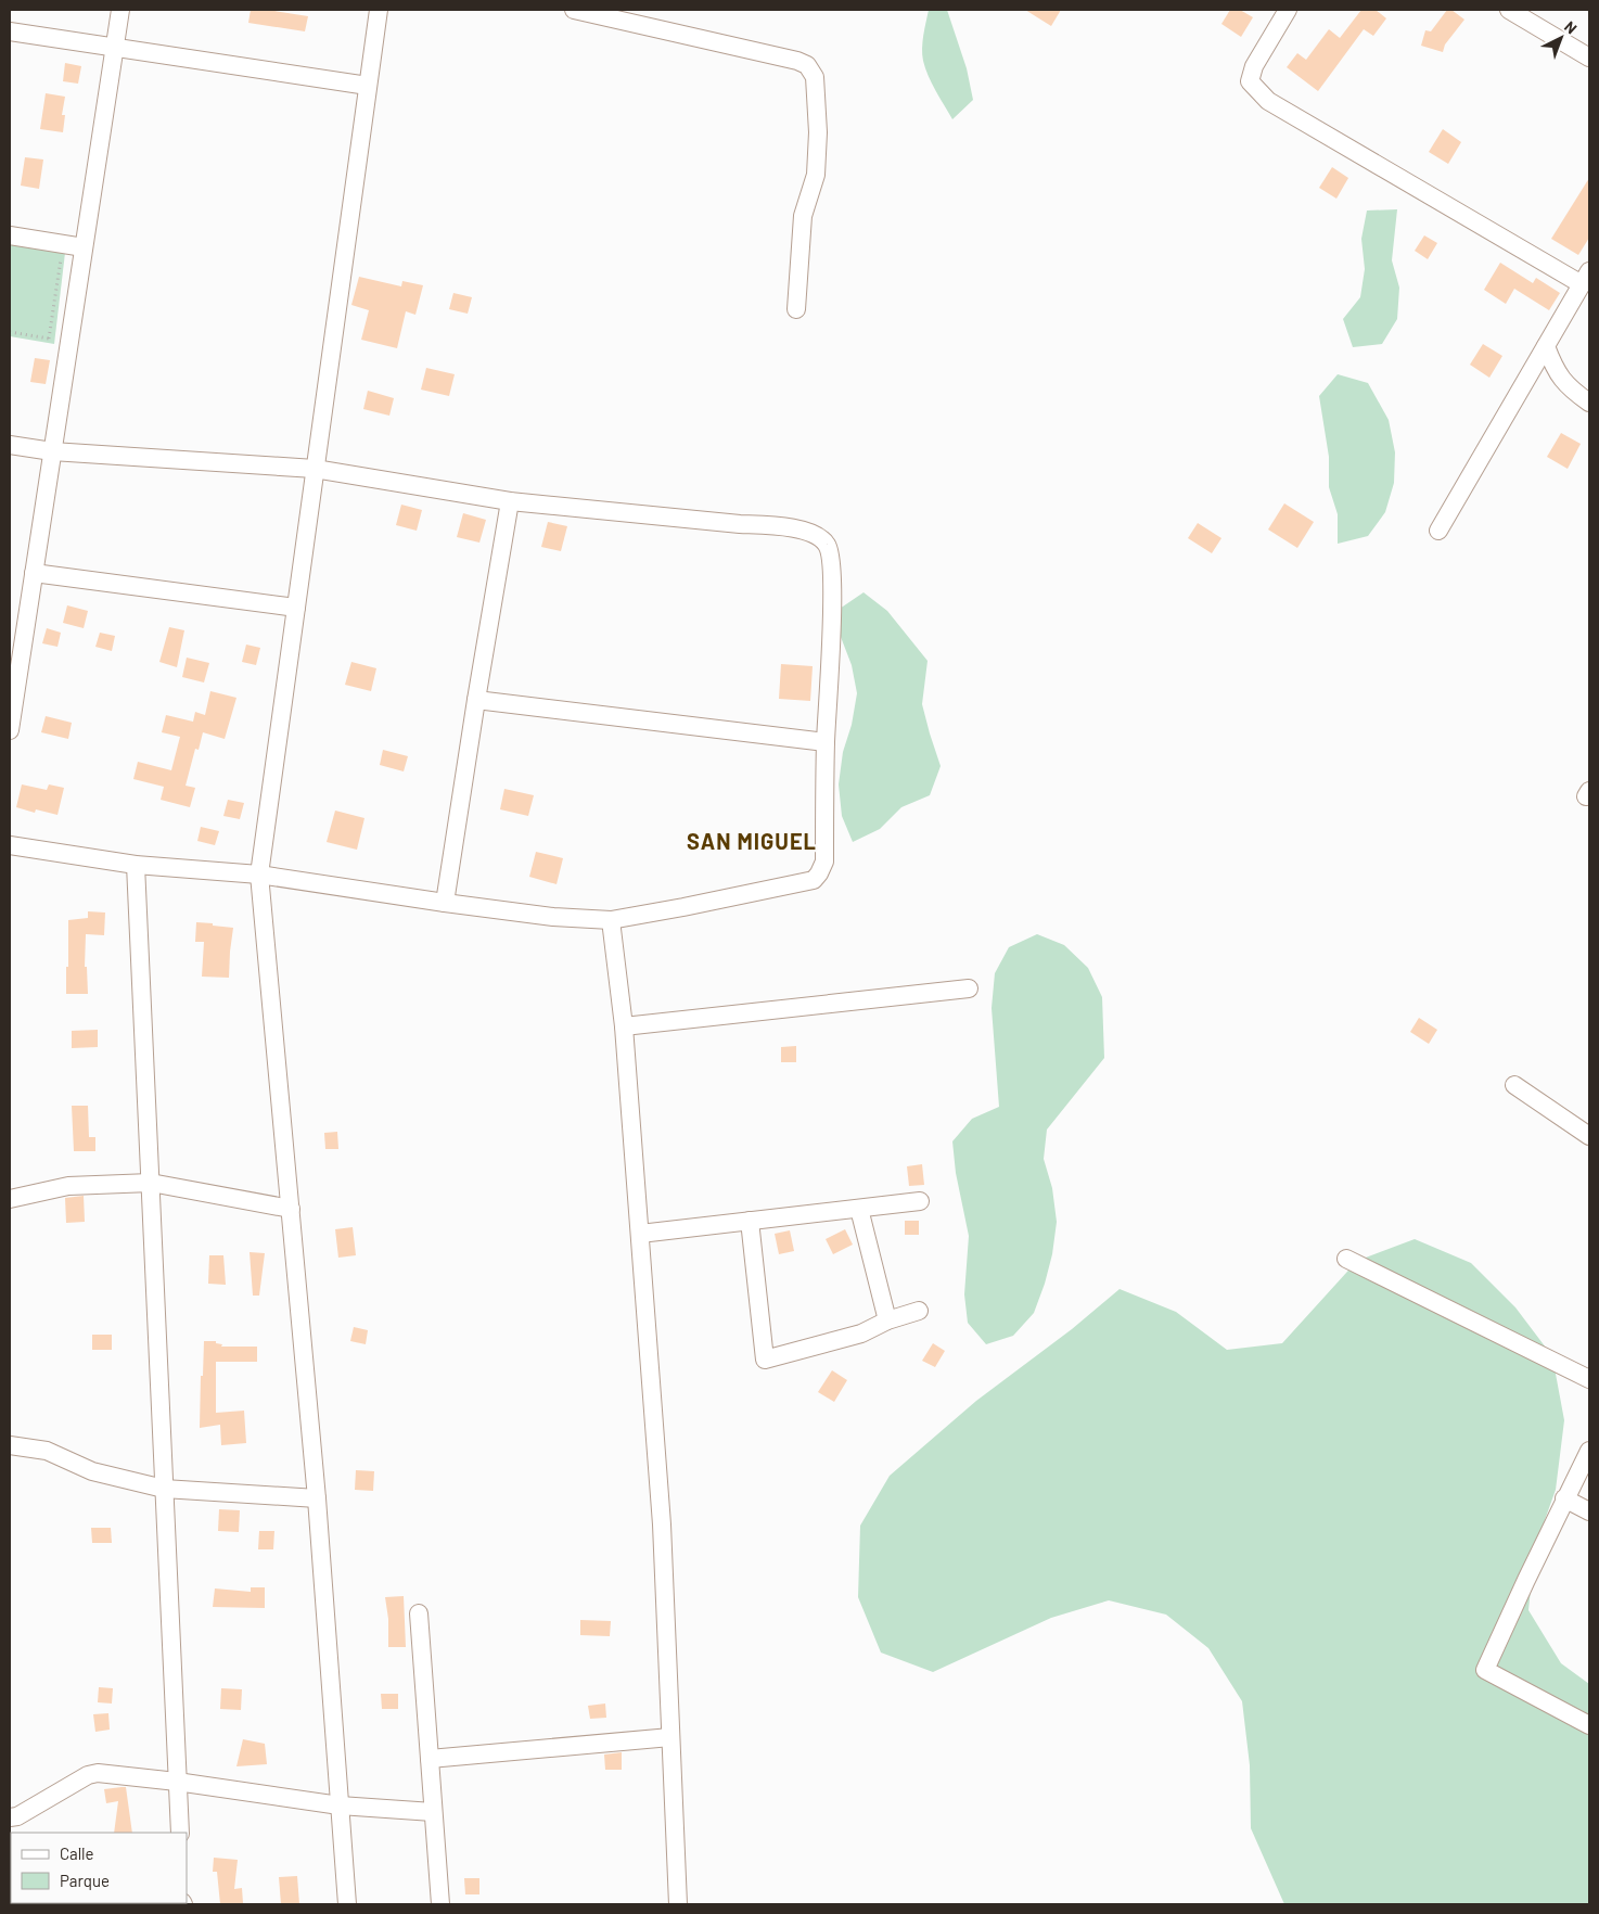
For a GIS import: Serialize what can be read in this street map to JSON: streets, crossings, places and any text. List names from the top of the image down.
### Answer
{
  "districts": ["SAN MIGUEL"],
  "legend": ["Calle", "Parque"],
  "north": "top right"
}
